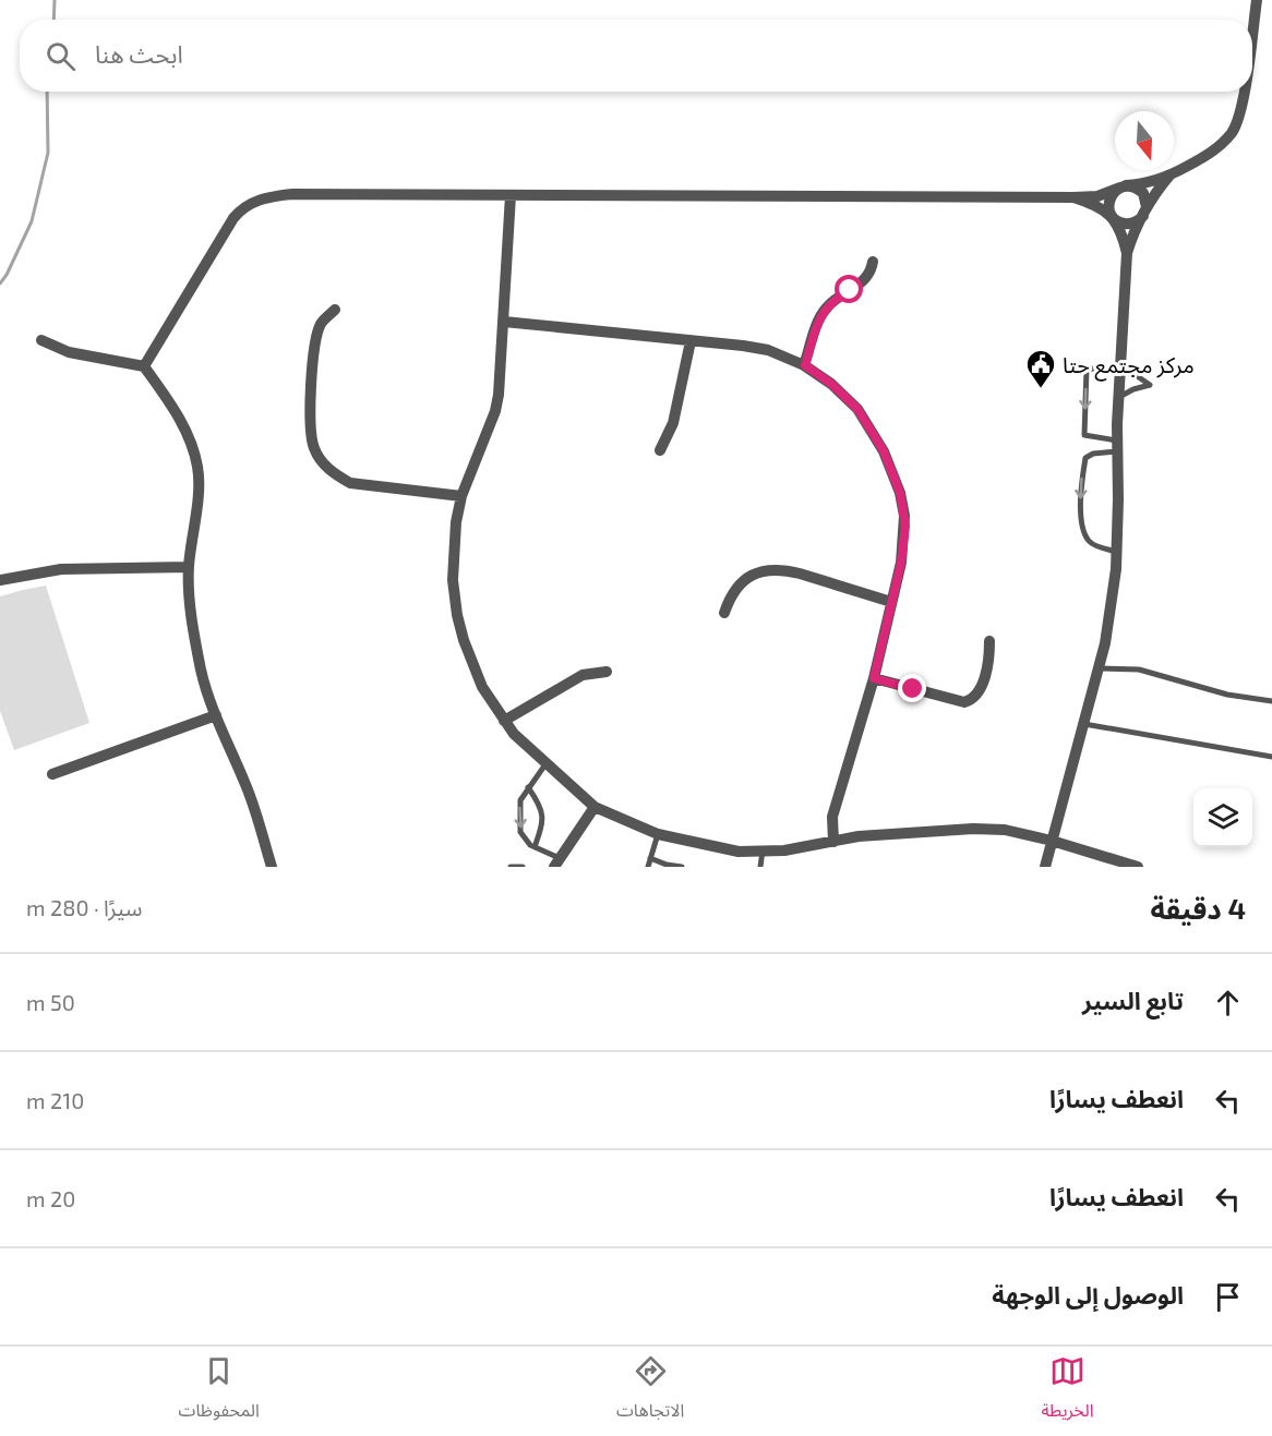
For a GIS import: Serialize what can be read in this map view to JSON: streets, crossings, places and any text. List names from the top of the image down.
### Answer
{
  "places": {
    "public building": ["مركز مجتمع حتا"]
  },
  "north": "bottom",
  "page": {
    "search": "ابحث هنا",
    "heading": ["4 دقيقة", "سيرًا · 280 m"],
    "list": [
      ["تابع السير", "50 m"],
      ["انعطف يسارًا", "210 m"],
      ["انعطف يسارًا", "20 m"],
      "الوصول إلى الوجهة"
    ],
    "nav": ["الخريطة", "الاتجاهات", "المحفوظات"]
  }
}
